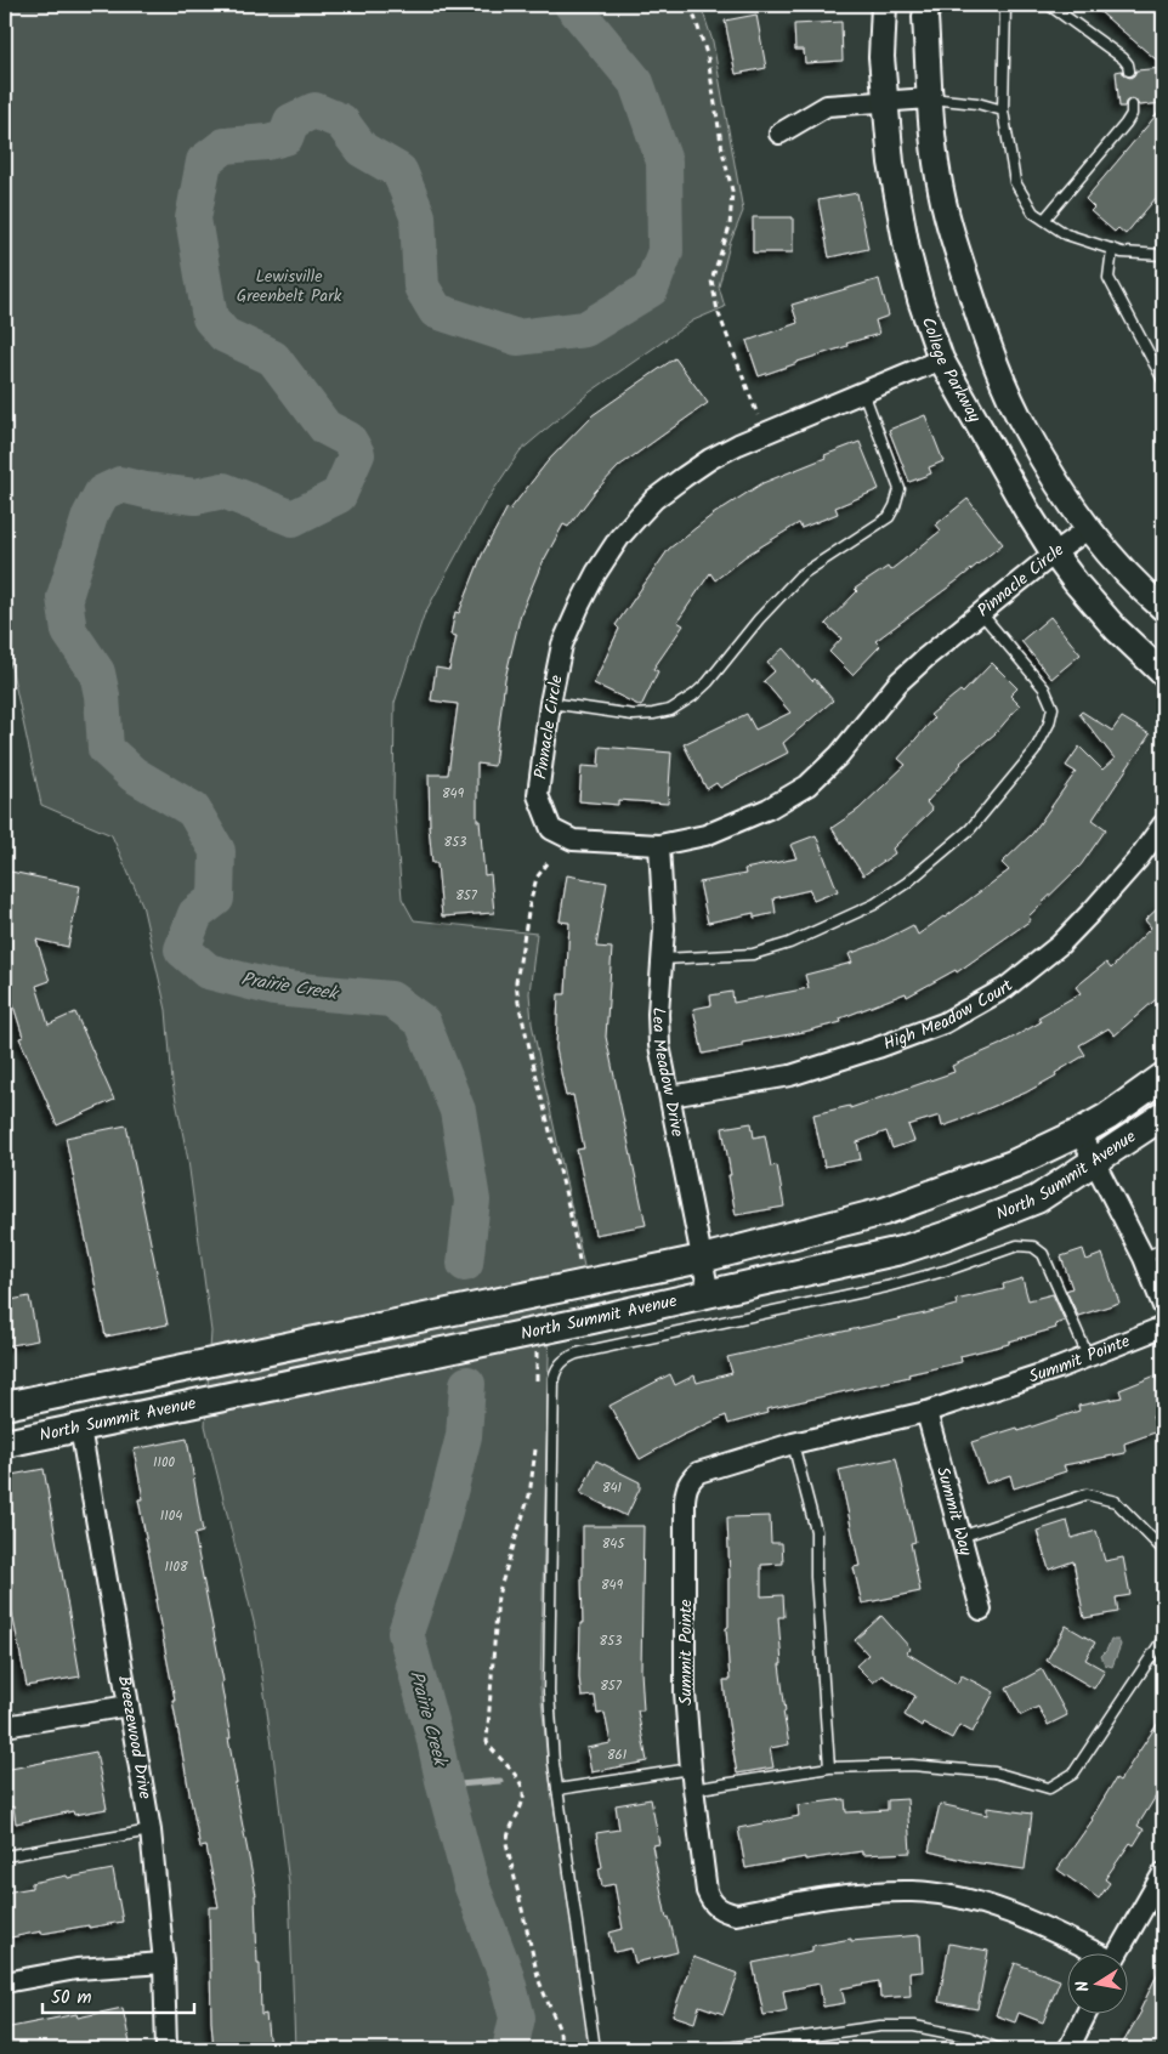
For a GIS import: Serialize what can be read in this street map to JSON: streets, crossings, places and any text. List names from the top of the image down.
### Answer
{
  "streets": {
    "main road": ["North Summit Avenue"],
    "street": [
      "College Parkway",
      "Pinnacle Circle",
      "High Meadow Court",
      "Lea Meadow Drive",
      "Summit Pointe",
      "Summit Way",
      "Breezewood Drive"
    ]
  },
  "crossings": [
    ["College Parkway", "Pinnacle Circle"],
    ["Pinnacle Circle", "Lea Meadow Drive"],
    ["High Meadow Court", "Lea Meadow Drive"],
    ["Lea Meadow Drive", "North Summit Avenue"],
    ["North Summit Avenue", "Breezewood Drive"],
    ["Summit Pointe", "Summit Way"]
  ],
  "water": ["Prairie Creek"],
  "parks": ["Lewisville Greenbelt Park"],
  "house_numbers": [
    "849",
    "853",
    "857",
    "1100",
    "841",
    "1104",
    "845",
    "1108",
    "849",
    "853",
    "857",
    "861"
  ],
  "scale_bar": "50 m",
  "north": "left"
}
